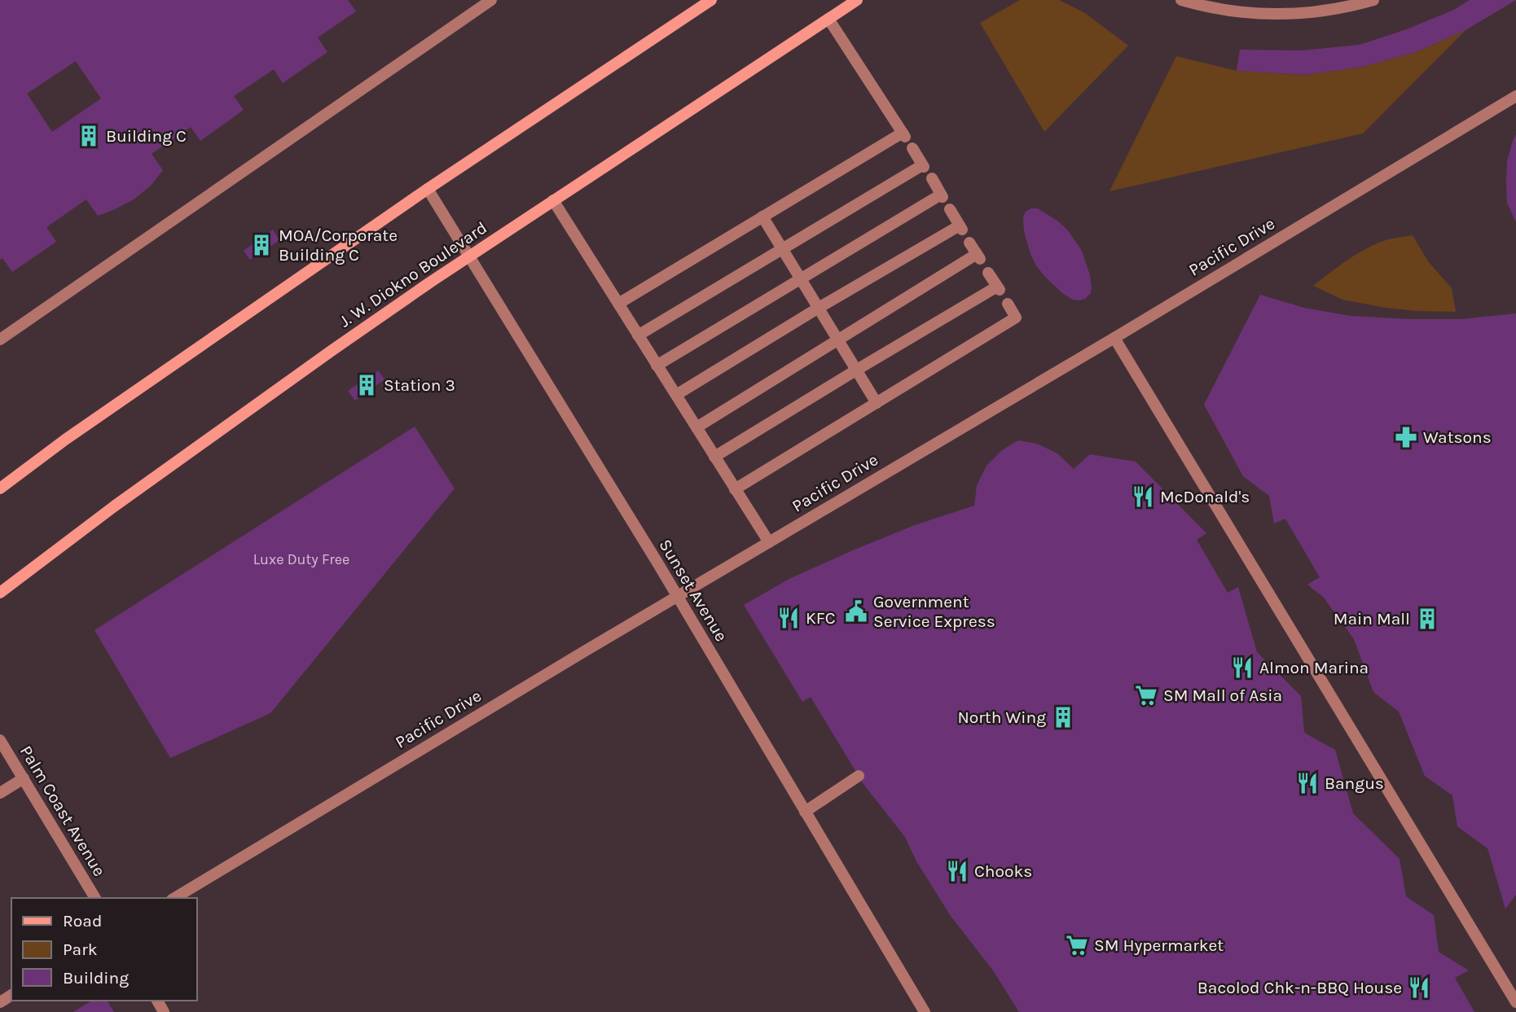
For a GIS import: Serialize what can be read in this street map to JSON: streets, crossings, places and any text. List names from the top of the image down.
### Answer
{
  "streets": {
    "street": [
      "Pacific Drive",
      "J. W. Diokno Boulevard",
      "Sunset Avenue",
      "Palm Coast Avenue"
    ]
  },
  "crossings": [
    ["Pacific Drive", "Sunset Avenue"],
    ["J. W. Diokno Boulevard", "Sunset Avenue"]
  ],
  "places": {
    "building": [
      "Building C",
      "MOA/Corporate Building C",
      "Station 3",
      "Main Mall",
      "North Wing"
    ],
    "pharmacy": ["Watsons"],
    "restaurant": [
      "McDonald's",
      "KFC",
      "Almon Marina",
      "Bangus",
      "Chooks",
      "Bacolod Chk-n-BBQ House"
    ],
    "public building": ["Government Service Express"],
    "supermarket": ["SM Mall of Asia", "SM Hypermarket"]
  },
  "house_numbers": ["Luxe Duty Free"],
  "legend": ["Road", "Park", "Building"]
}
